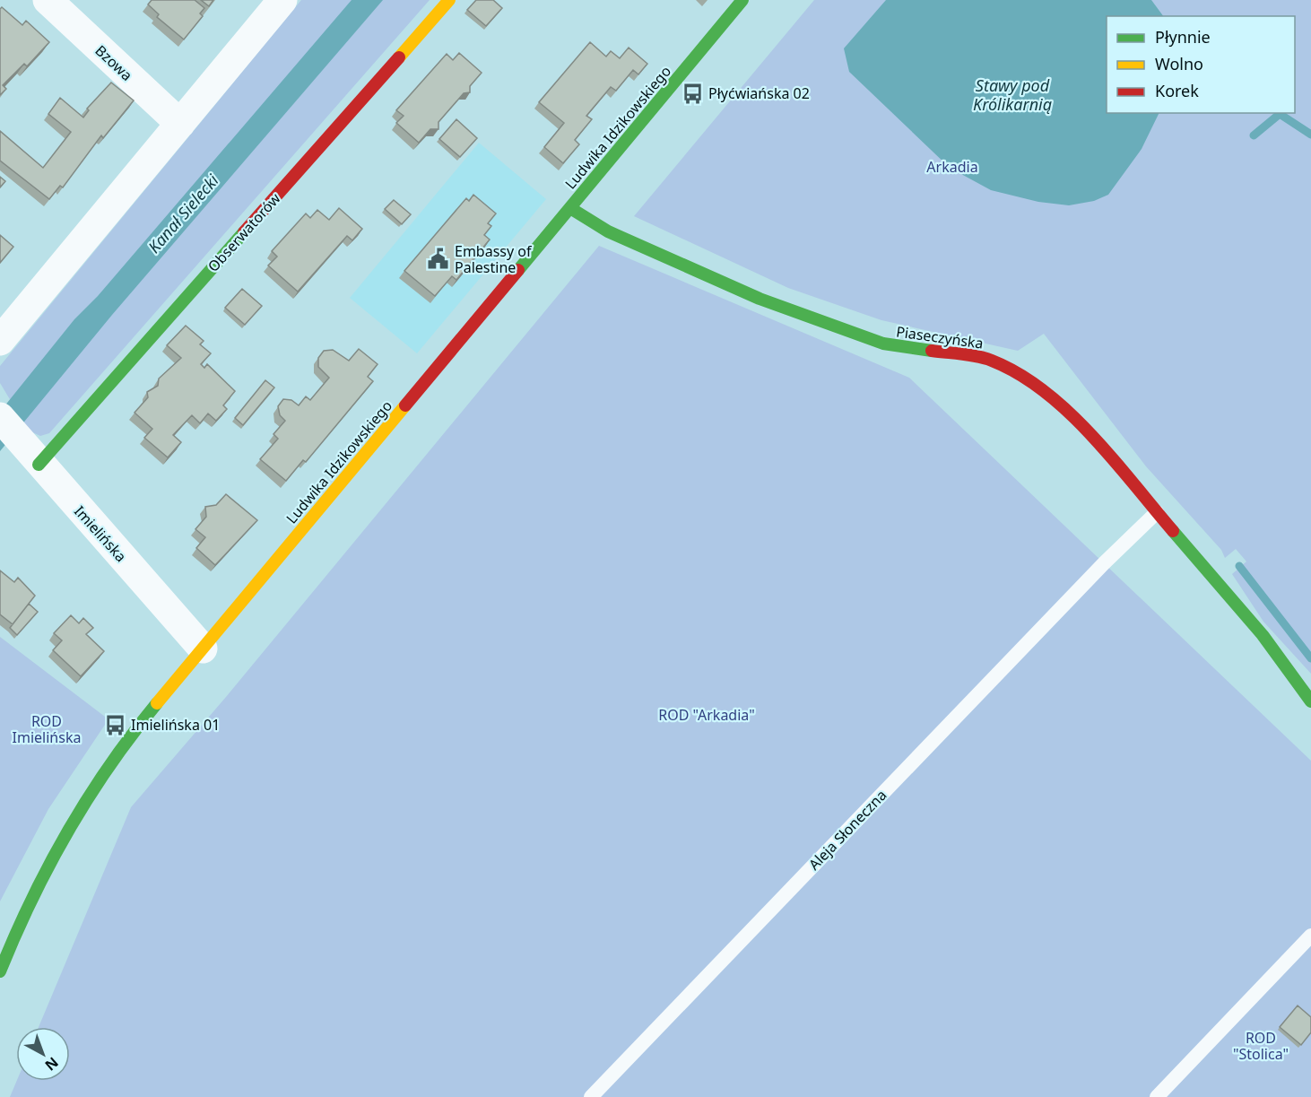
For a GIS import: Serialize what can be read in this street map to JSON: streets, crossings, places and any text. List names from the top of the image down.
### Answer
{
  "streets": {
    "street": [
      "Bzowa",
      "Ludwika Idzikowskiego",
      "Obserwatorów",
      "Piaseczyńska",
      "Imielińska"
    ],
    "lane": ["Aleja Słoneczna"]
  },
  "crossings": [
    ["Ludwika Idzikowskiego", "Piaseczyńska"],
    ["Ludwika Idzikowskiego", "Imielińska"],
    ["Obserwatorów", "Imielińska"],
    ["Piaseczyńska", "Aleja Słoneczna"]
  ],
  "water": ["Stawy pod Królikarnią", "Kanał Sielecki"],
  "parks": [
    "Arkadia",
    "ROD \"Arkadia\"",
    "ROD Imielińska",
    "ROD \"Stolica\""
  ],
  "places": {
    "bus stop": ["Płyćwiańska 02", "Imielińska 01"],
    "public building": ["Embassy of Palestine"]
  },
  "legend": ["Płynnie", "Wolno", "Korek"],
  "north": "bottom right"
}
